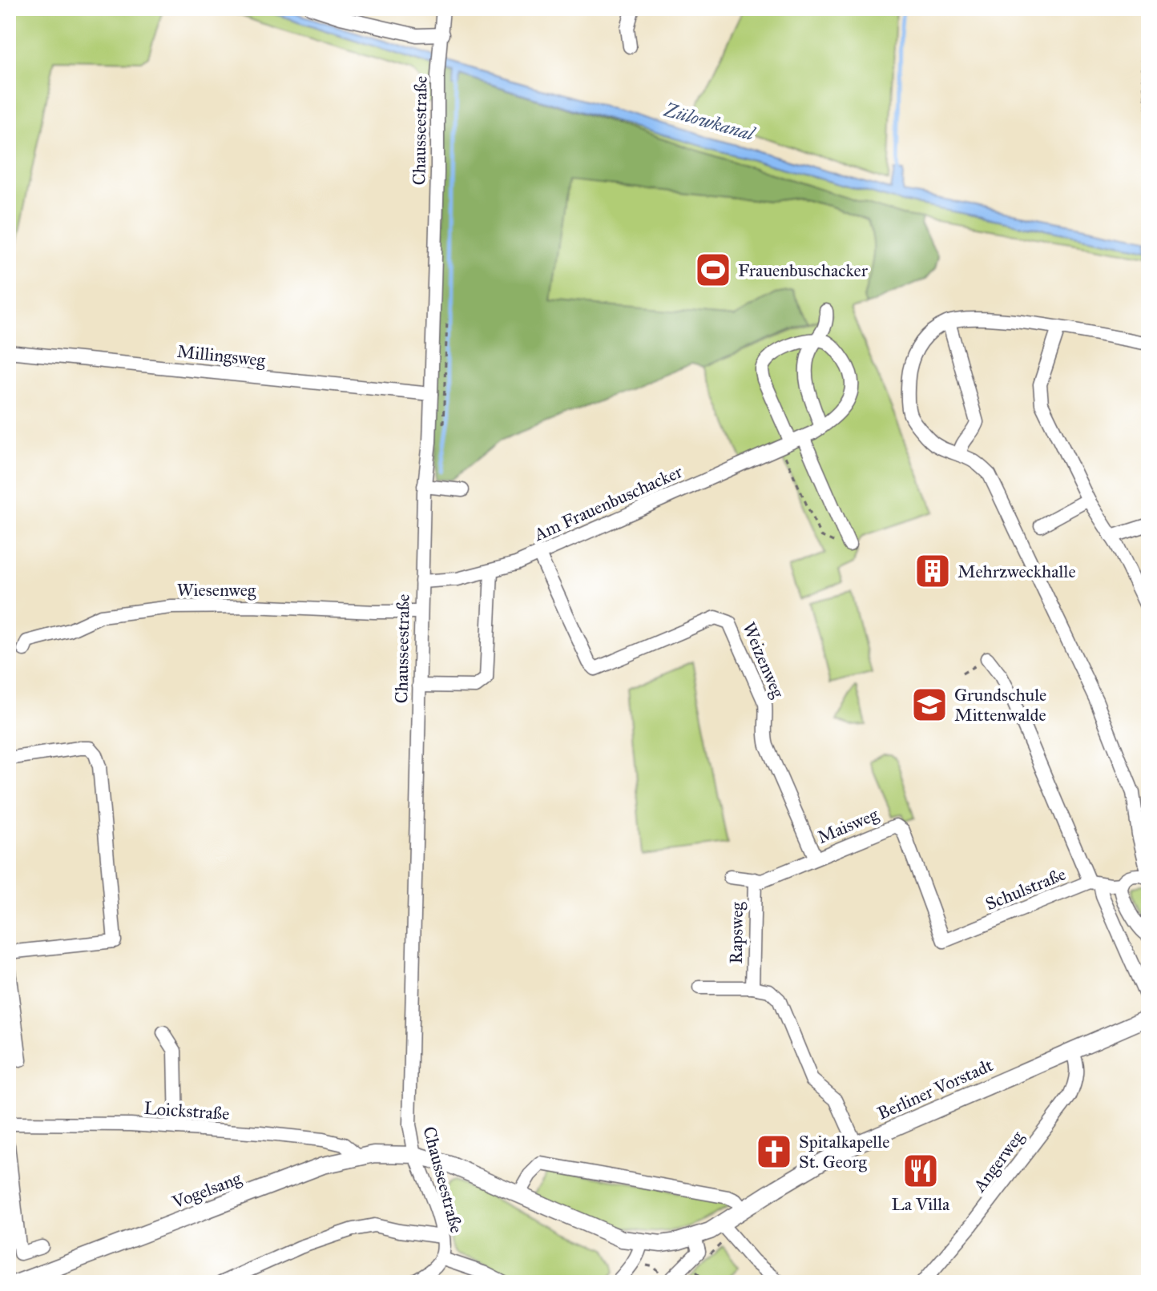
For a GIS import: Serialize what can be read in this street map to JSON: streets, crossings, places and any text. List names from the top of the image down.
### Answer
{
  "streets": {
    "main road": ["Berliner Vorstadt", "Vogelsang"],
    "street": [
      "Chausseestraße",
      "Millingsweg",
      "Am Frauenbuschacker",
      "Wiesenweg",
      "Weizenweg",
      "Maisweg",
      "Schulstraße",
      "Rapsweg",
      "Loickstraße",
      "Angerweg"
    ]
  },
  "crossings": [
    ["Chausseestraße", "Millingsweg"],
    ["Chausseestraße", "Am Frauenbuschacker"],
    ["Chausseestraße", "Wiesenweg"],
    ["Chausseestraße", "Berliner Vorstadt"],
    ["Chausseestraße", "Vogelsang"],
    ["Am Frauenbuschacker", "Weizenweg"],
    ["Weizenweg", "Maisweg"],
    ["Maisweg", "Schulstraße"],
    ["Maisweg", "Rapsweg"],
    ["Rapsweg", "Berliner Vorstadt"],
    ["Berliner Vorstadt", "Angerweg"],
    ["Berliner Vorstadt", "Vogelsang"],
    ["Loickstraße", "Vogelsang"]
  ],
  "water": ["Zülowkanal"],
  "places": {
    "sports": ["Frauenbuschacker"],
    "building": ["Mehrzweckhalle"],
    "school or university": ["Grundschule Mittenwalde"],
    "church": ["Spitalkapelle St. Georg"],
    "restaurant": ["La Villa"]
  }
}
